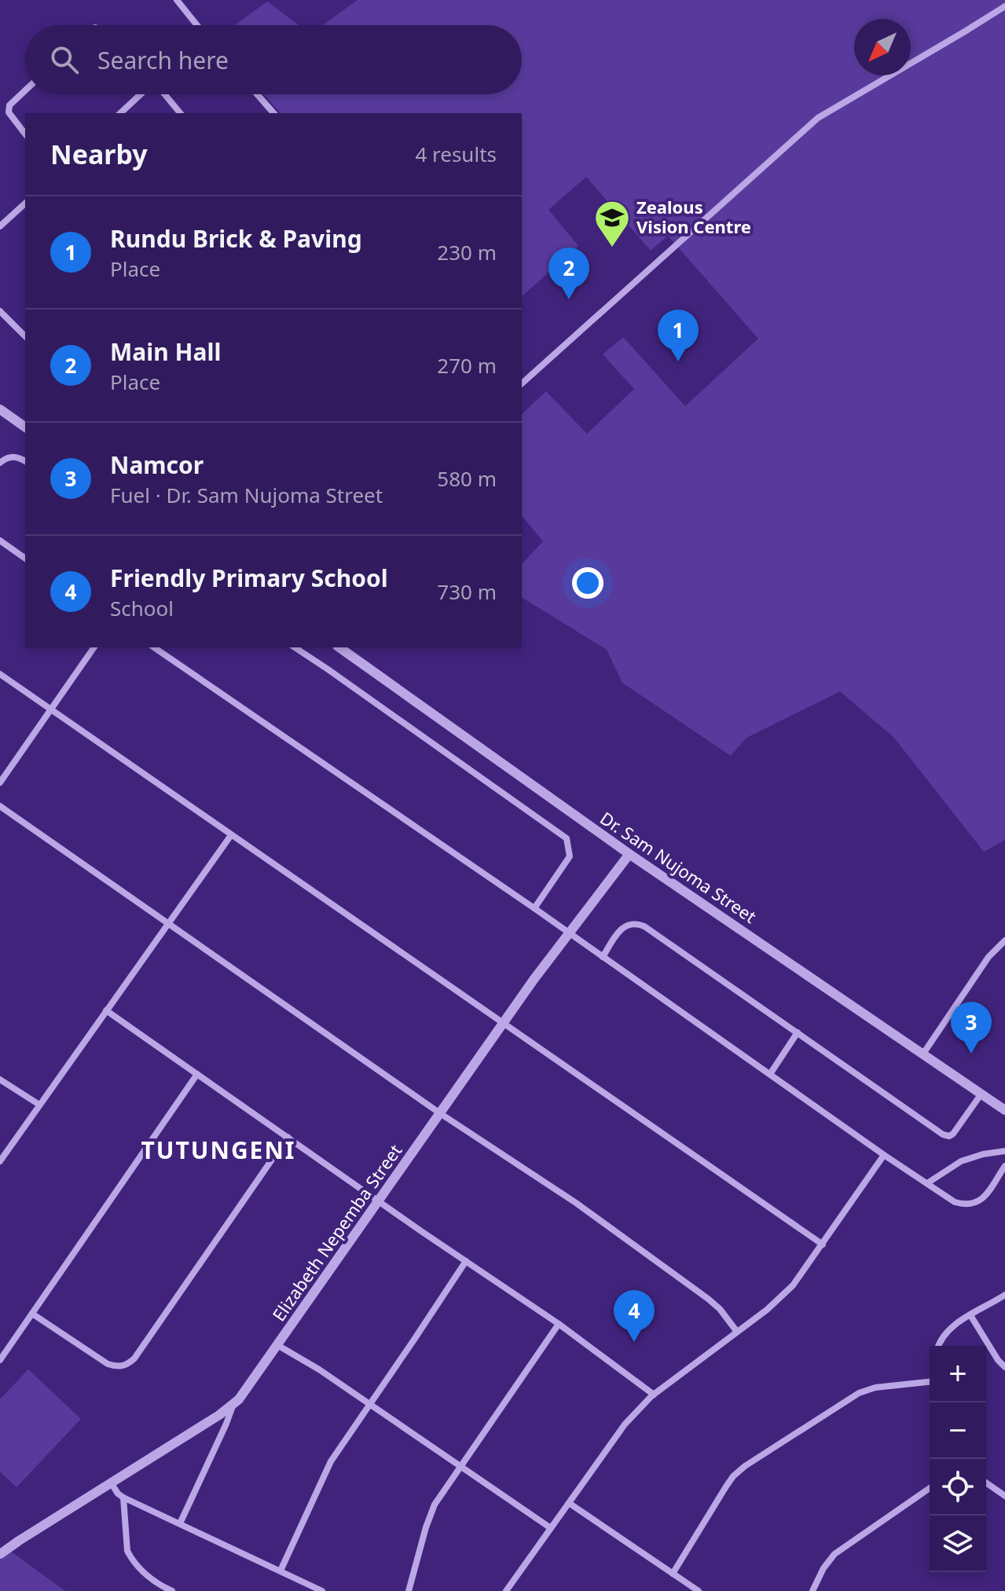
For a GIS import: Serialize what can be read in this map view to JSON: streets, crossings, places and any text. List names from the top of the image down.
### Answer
{
  "streets": {
    "street": ["Dr. Sam Nujoma Street", "Elizabeth Nepemba Street"]
  },
  "crossings": [
    ["Dr. Sam Nujoma Street", "Elizabeth Nepemba Street"]
  ],
  "districts": ["TUTUNGENI"],
  "places": {
    "school or university": ["Zealous Vision Centre"]
  },
  "north": "bottom left",
  "page": {
    "search": "Search here",
    "heading": ["Nearby", "4 results"],
    "list": [
      {
        "mark": "1",
        "name": "Rundu Brick & Paving",
        "note": "Place",
        "value": "230 m"
      },
      {
        "mark": "2",
        "name": "Main Hall",
        "note": "Place",
        "value": "270 m"
      },
      {
        "mark": "3",
        "name": "Namcor",
        "note": "Fuel · Dr. Sam Nujoma Street",
        "value": "580 m"
      },
      {
        "mark": "4",
        "name": "Friendly Primary School",
        "note": "School",
        "value": "730 m"
      }
    ],
    "pins": [
      "2",
      "1",
      "3",
      "4"
    ],
    "map_buttons": ["+", "−"]
  }
}
